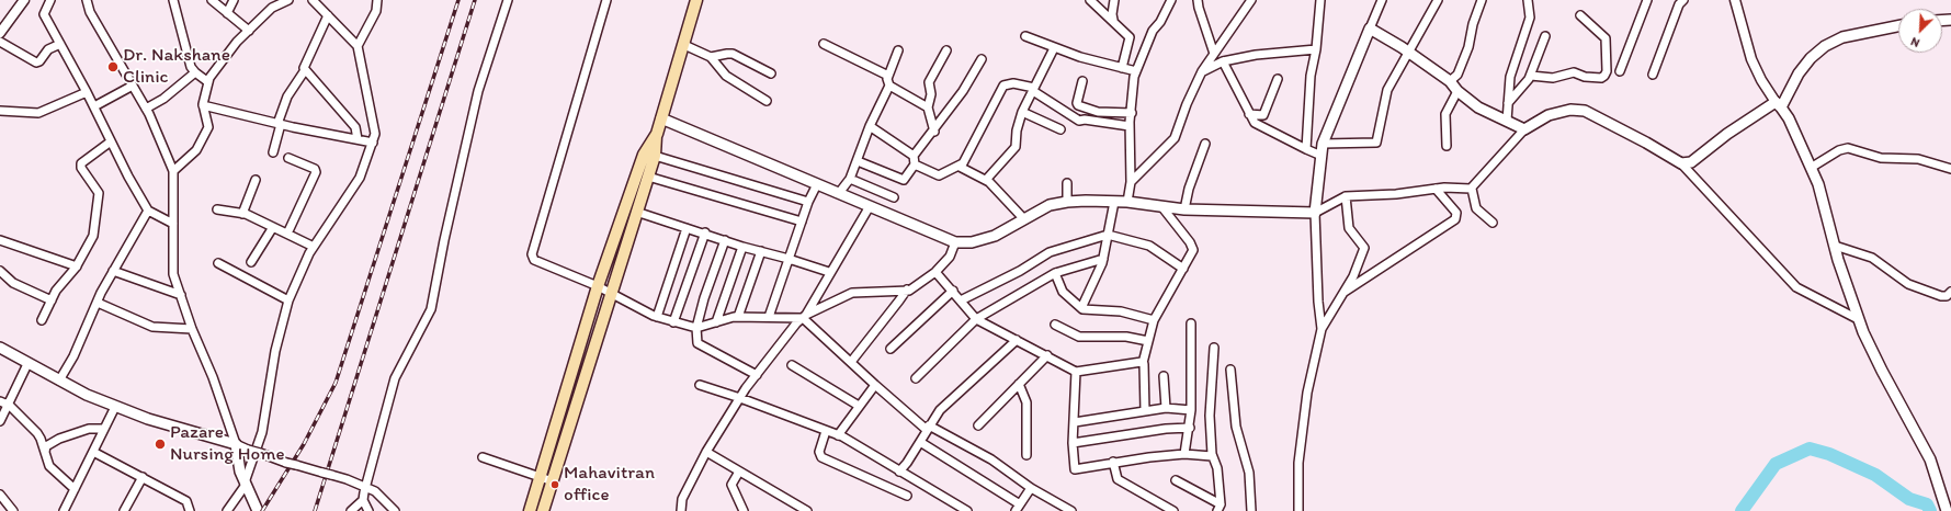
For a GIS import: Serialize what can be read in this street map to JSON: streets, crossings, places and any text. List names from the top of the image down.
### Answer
{
  "places": ["Dr. Nakshane Clinic", "Pazare Nursing Home", "Mahavitran office"],
  "north": "bottom left"
}
